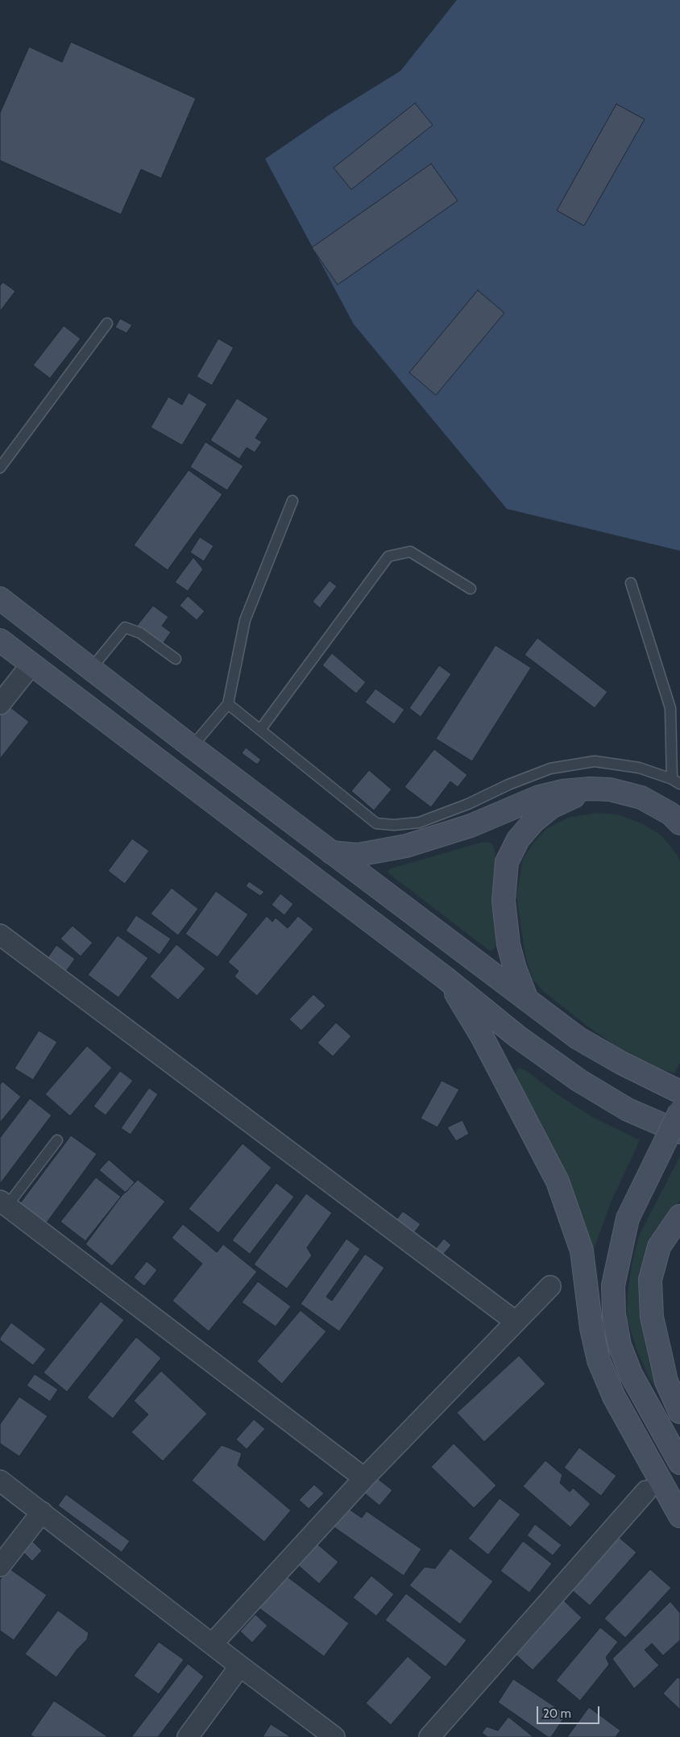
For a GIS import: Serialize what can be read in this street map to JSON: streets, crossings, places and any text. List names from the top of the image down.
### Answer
{
  "scale_bar": "20 m"
}
